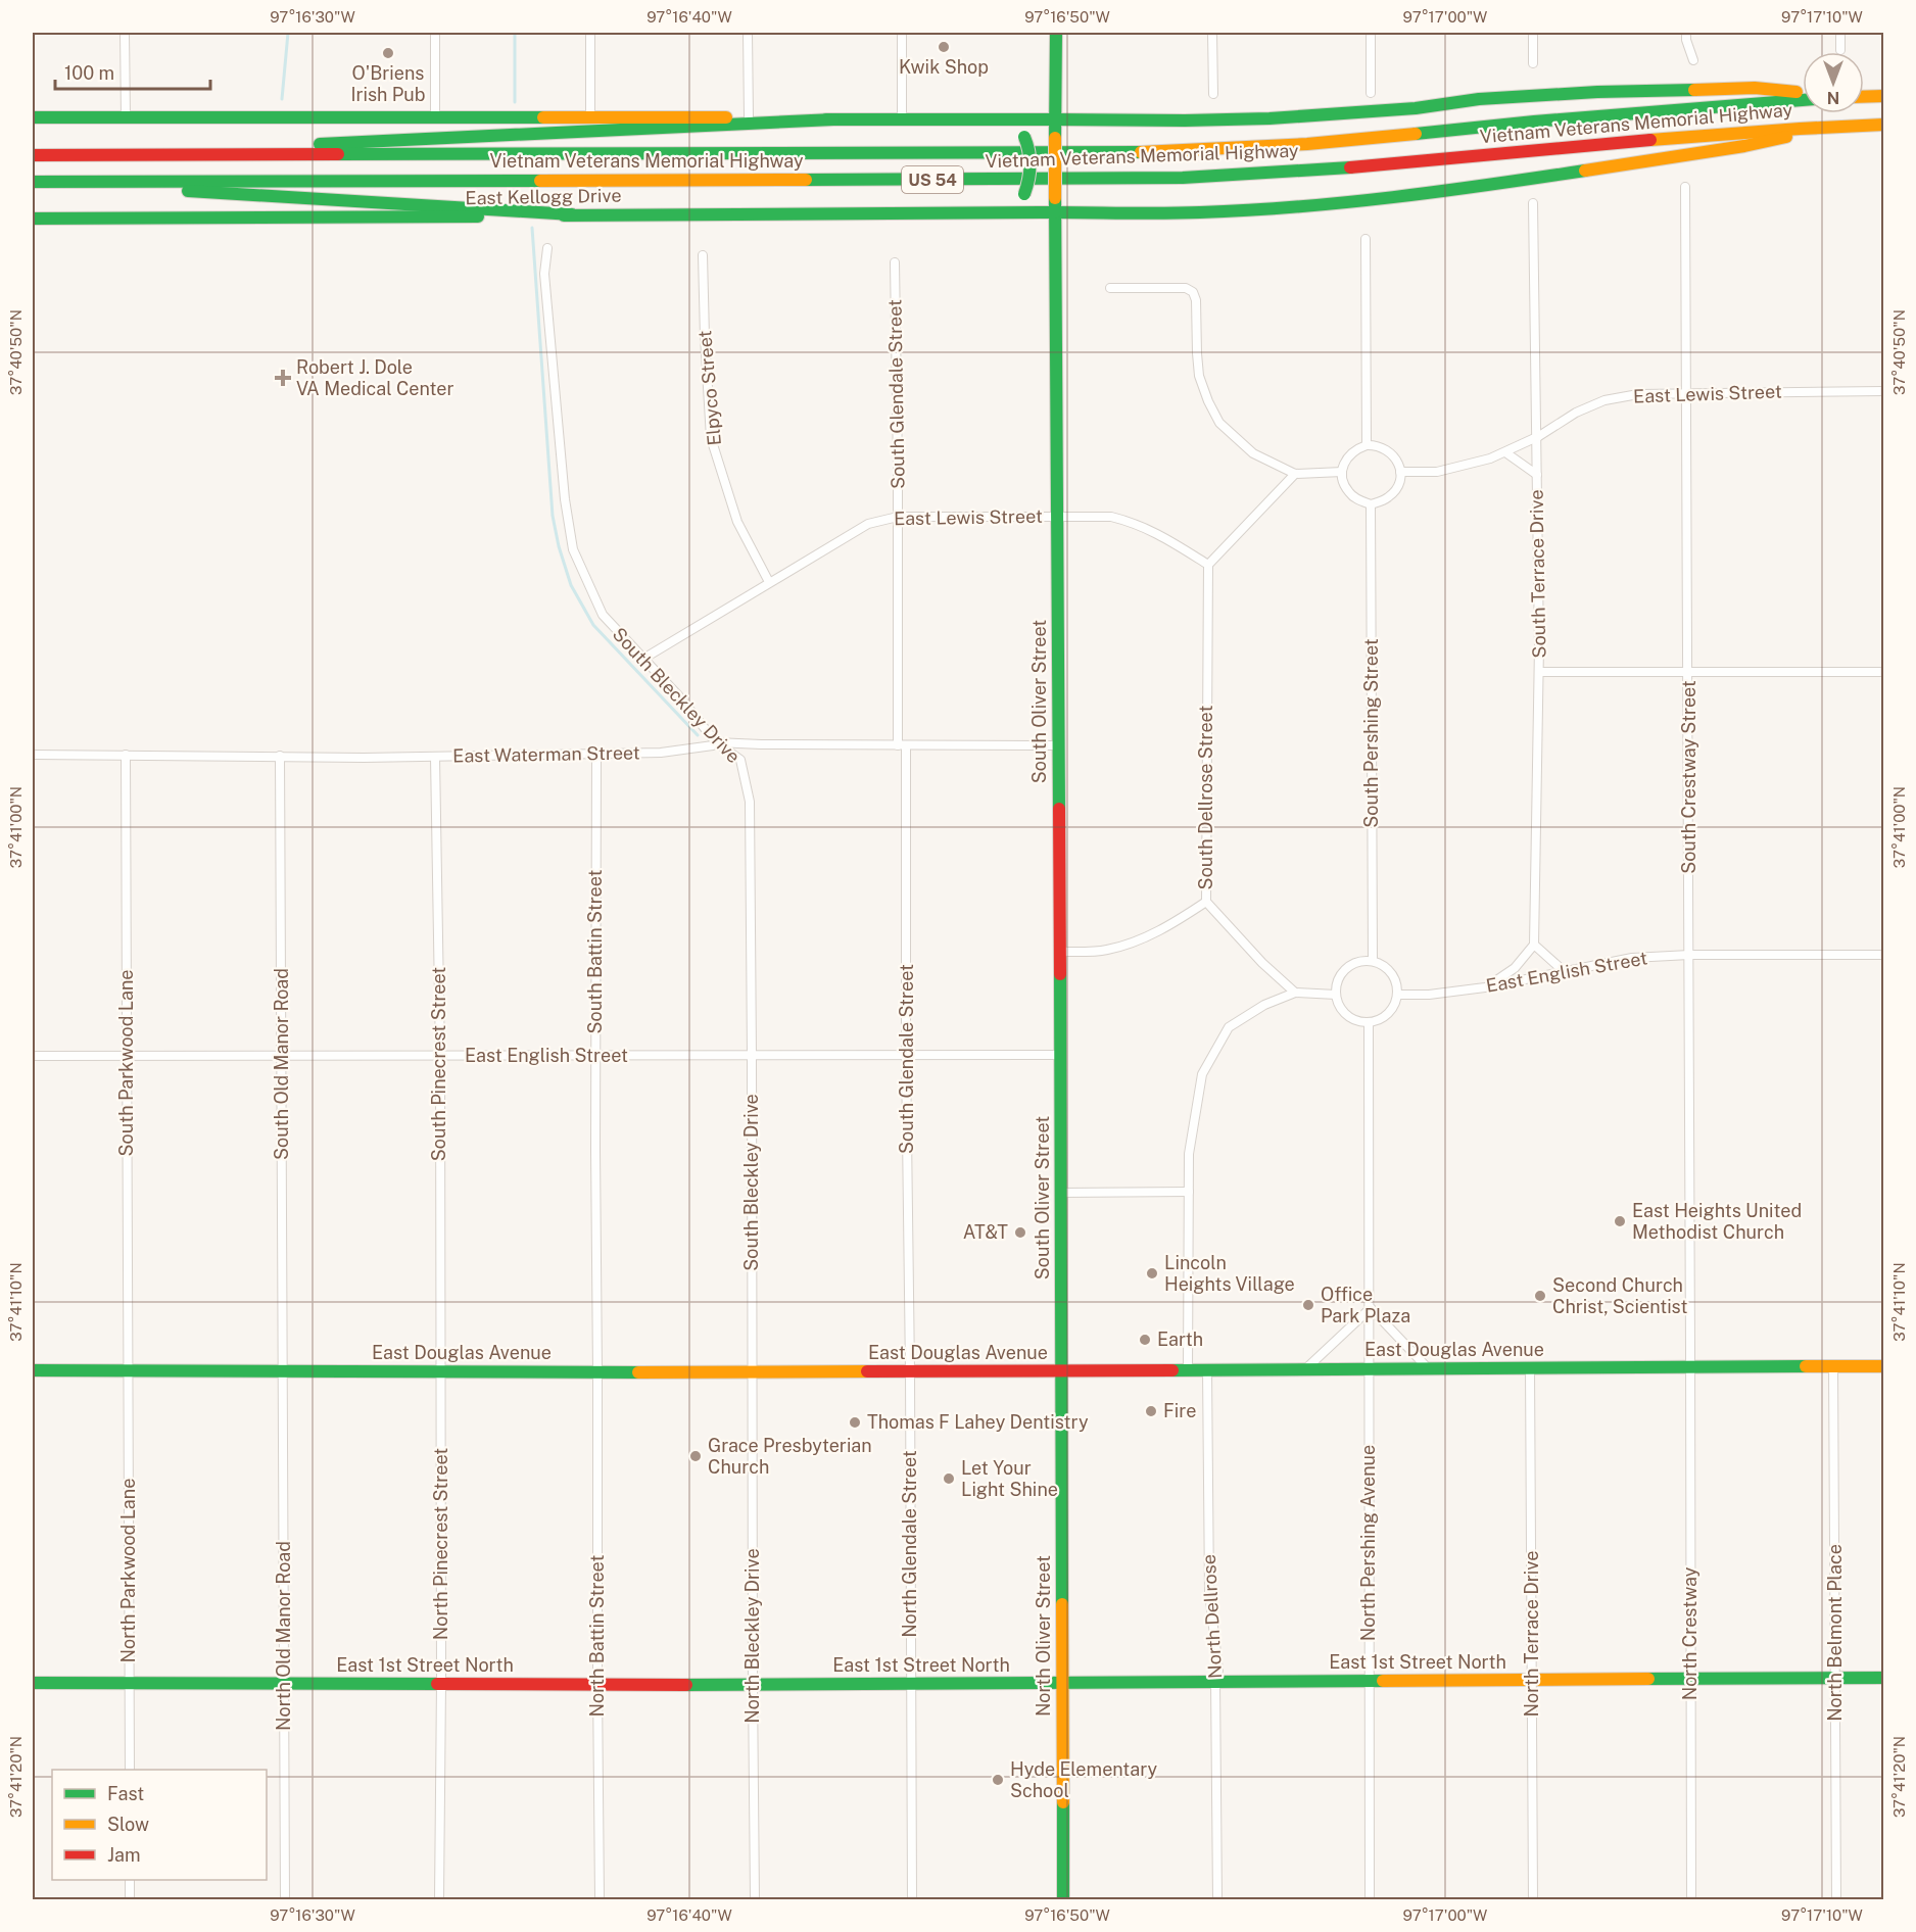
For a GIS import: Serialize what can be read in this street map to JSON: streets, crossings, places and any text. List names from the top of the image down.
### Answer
{
  "streets": {
    "main road": [
      "Vietnam Veterans Memorial Highway",
      "US 54",
      "East Kellogg Drive",
      "South Oliver Street",
      "East Douglas Avenue",
      "North Oliver Street",
      "East 1st Street North"
    ],
    "street": [
      "Elpyco Street",
      "South Glendale Street",
      "East Lewis Street",
      "South Terrace Drive",
      "South Bleckley Drive",
      "South Pershing Street",
      "East Waterman Street",
      "South Crestway Street",
      "South Dellrose Street",
      "South Battin Street",
      "East English Street",
      "South Parkwood Lane",
      "South Old Manor Road",
      "South Pinecrest Street",
      "North Pershing Avenue",
      "North Pinecrest Street",
      "North Glendale Street",
      "North Parkwood Lane",
      "North Dellrose",
      "North Belmont Place",
      "North Terrace Drive",
      "North Crestway",
      "North Old Manor Road",
      "North Battin Street",
      "North Bleckley Drive"
    ]
  },
  "crossings": [
    ["Vietnam Veterans Memorial Highway", "East Kellogg Drive"],
    ["East Kellogg Drive", "South Oliver Street"],
    ["Elpyco Street", "East Lewis Street"],
    ["South Glendale Street", "East Lewis Street"],
    ["South Glendale Street", "East Waterman Street"],
    ["South Glendale Street", "East English Street"],
    ["South Glendale Street", "East Douglas Avenue"],
    ["South Glendale Street", "North Glendale Street"],
    ["East Lewis Street", "South Terrace Drive"],
    ["East Lewis Street", "South Bleckley Drive"],
    ["East Lewis Street", "South Oliver Street"],
    ["East Lewis Street", "South Pershing Street"],
    ["East Lewis Street", "South Crestway Street"],
    ["East Lewis Street", "South Dellrose Street"],
    ["South Bleckley Drive", "East Waterman Street"],
    ["South Bleckley Drive", "East English Street"],
    ["South Bleckley Drive", "East Douglas Avenue"],
    ["South Bleckley Drive", "North Bleckley Drive"],
    ["South Oliver Street", "East Waterman Street"],
    ["South Oliver Street", "East English Street"],
    ["South Oliver Street", "East Douglas Avenue"],
    ["South Oliver Street", "North Oliver Street"],
    ["South Pershing Street", "East English Street"],
    ["East Waterman Street", "South Battin Street"],
    ["East Waterman Street", "South Parkwood Lane"],
    ["East Waterman Street", "South Old Manor Road"],
    ["East Waterman Street", "South Pinecrest Street"],
    ["South Crestway Street", "East English Street"],
    ["South Crestway Street", "East Douglas Avenue"],
    ["South Crestway Street", "North Crestway"],
    ["South Battin Street", "East English Street"],
    ["South Battin Street", "East Douglas Avenue"],
    ["South Battin Street", "North Battin Street"],
    ["East English Street", "South Parkwood Lane"],
    ["East English Street", "South Old Manor Road"],
    ["East English Street", "South Pinecrest Street"],
    ["South Parkwood Lane", "East Douglas Avenue"],
    ["South Parkwood Lane", "North Parkwood Lane"],
    ["South Old Manor Road", "East Douglas Avenue"],
    ["South Old Manor Road", "North Old Manor Road"],
    ["South Pinecrest Street", "East Douglas Avenue"],
    ["South Pinecrest Street", "North Pinecrest Street"],
    ["East Douglas Avenue", "North Pershing Avenue"],
    ["East Douglas Avenue", "North Pinecrest Street"],
    ["East Douglas Avenue", "North Glendale Street"],
    ["East Douglas Avenue", "North Parkwood Lane"],
    ["East Douglas Avenue", "North Dellrose"],
    ["East Douglas Avenue", "North Belmont Place"],
    ["East Douglas Avenue", "North Terrace Drive"],
    ["East Douglas Avenue", "North Crestway"],
    ["East Douglas Avenue", "North Old Manor Road"],
    ["East Douglas Avenue", "North Battin Street"],
    ["East Douglas Avenue", "North Bleckley Drive"],
    ["East Douglas Avenue", "North Oliver Street"],
    ["North Pershing Avenue", "East 1st Street North"],
    ["North Pinecrest Street", "East 1st Street North"],
    ["North Glendale Street", "East 1st Street North"],
    ["North Parkwood Lane", "East 1st Street North"],
    ["North Dellrose", "East 1st Street North"],
    ["North Belmont Place", "East 1st Street North"],
    ["North Terrace Drive", "East 1st Street North"],
    ["North Crestway", "East 1st Street North"],
    ["North Old Manor Road", "East 1st Street North"],
    ["North Battin Street", "East 1st Street North"],
    ["North Bleckley Drive", "East 1st Street North"],
    ["North Oliver Street", "East 1st Street North"]
  ],
  "places": {
    "other": [
      "Kwik Shop",
      "O'Briens Irish Pub",
      "East Heights United Methodist Church",
      "AT&T",
      "Lincoln Heights Village",
      "Second Church Christ, Scientist",
      "Office Park Plaza",
      "Earth",
      "Fire",
      "Thomas F Lahey Dentistry",
      "Grace Presbyterian Church",
      "Let Your Light Shine",
      "Hyde Elementary School"
    ],
    "health": ["Robert J. Dole VA Medical Center"]
  },
  "legend": ["Fast", "Slow", "Jam"],
  "scale_bar": "100 m",
  "north": "bottom",
  "coordinates": [
    "97°16'30\"W",
    "97°16'40\"W",
    "97°16'50\"W",
    "97°17'00\"W",
    "97°17'10\"W",
    "37°40'50\"N",
    "37°41'00\"N",
    "37°41'10\"N",
    "37°41'20\"N"
  ]
}
